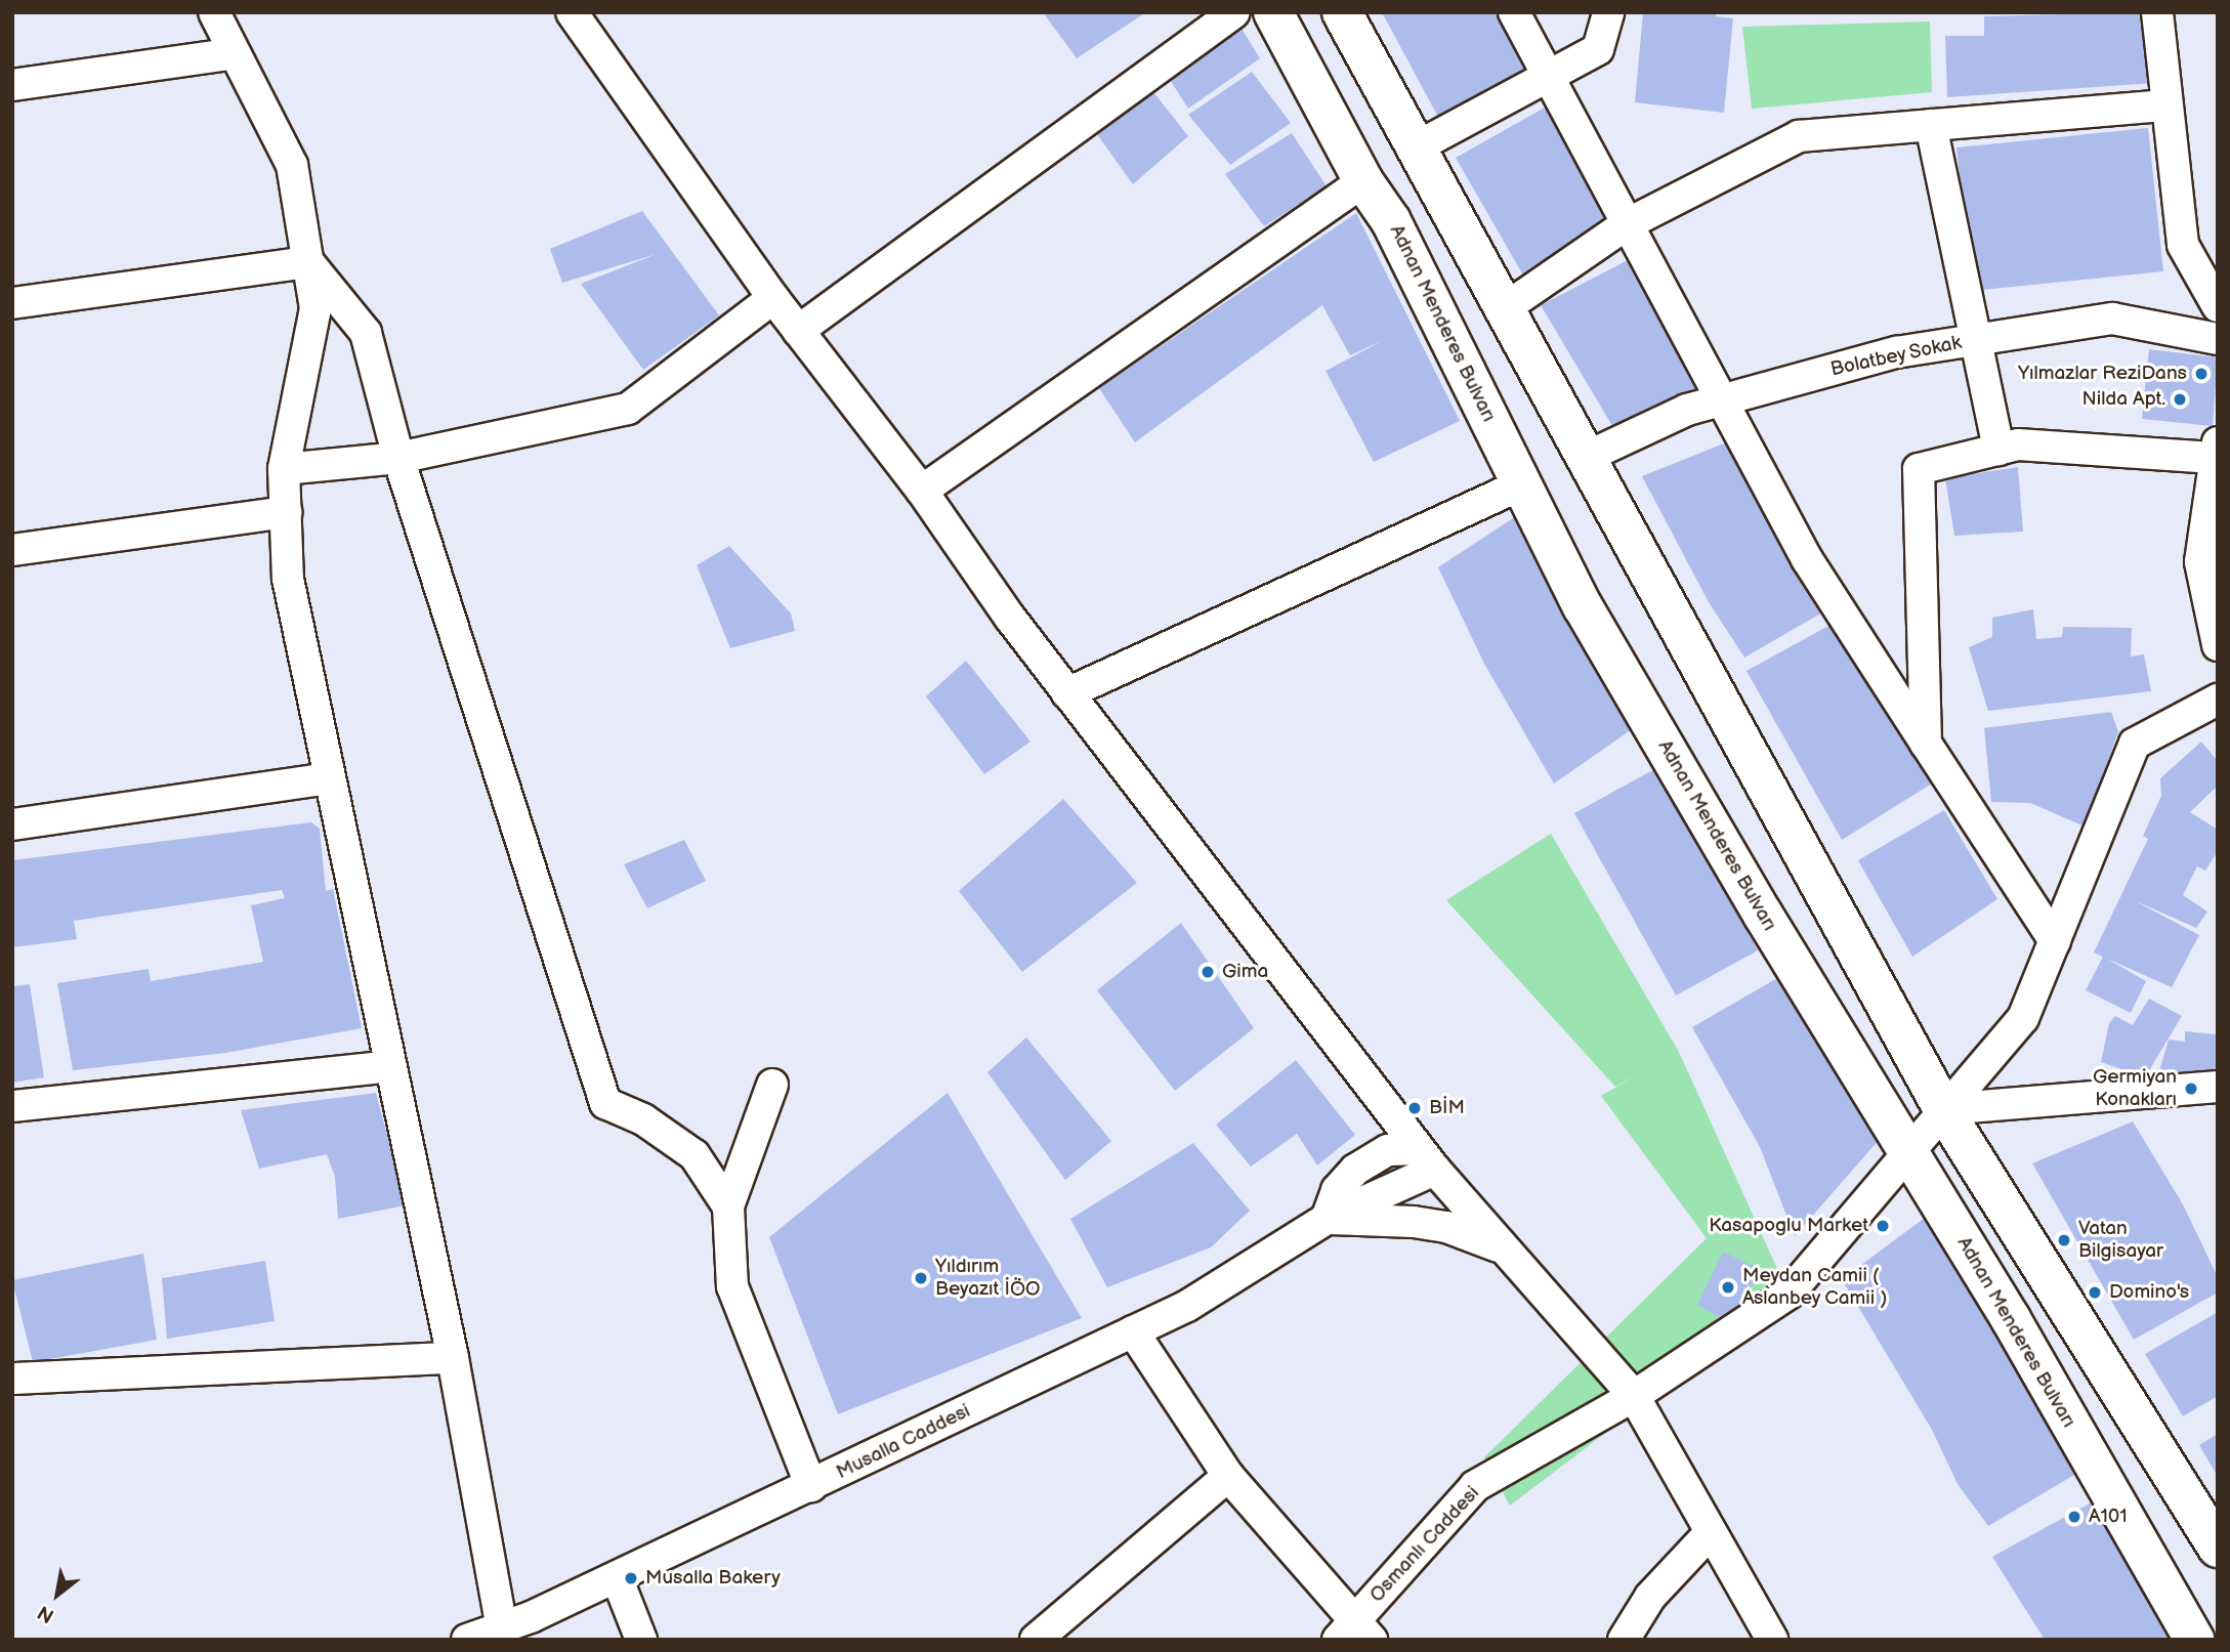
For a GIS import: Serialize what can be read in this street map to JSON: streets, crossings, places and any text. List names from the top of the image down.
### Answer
{
  "streets": {
    "main road": ["Adnan Menderes Bulvarı"],
    "street": ["Bolatbey Sokak", "Musalla Caddesi", "Osmanlı Caddesi"]
  },
  "crossings": [
    ["Adnan Menderes Bulvarı", "Osmanlı Caddesi"]
  ],
  "places": [
    "Yılmazlar ReziDans",
    "Nilda Apt.",
    "Gima",
    "Germiyan Konakları",
    "BİM",
    "Kasapoglu Market",
    "Vatan Bilgisayar",
    "Yıldırım Beyazıt İÖO",
    "Meydan Camii ( Aslanbey Camii )",
    "Domino's",
    "A101",
    "Musalla Bakery"
  ],
  "north": "bottom left"
}
